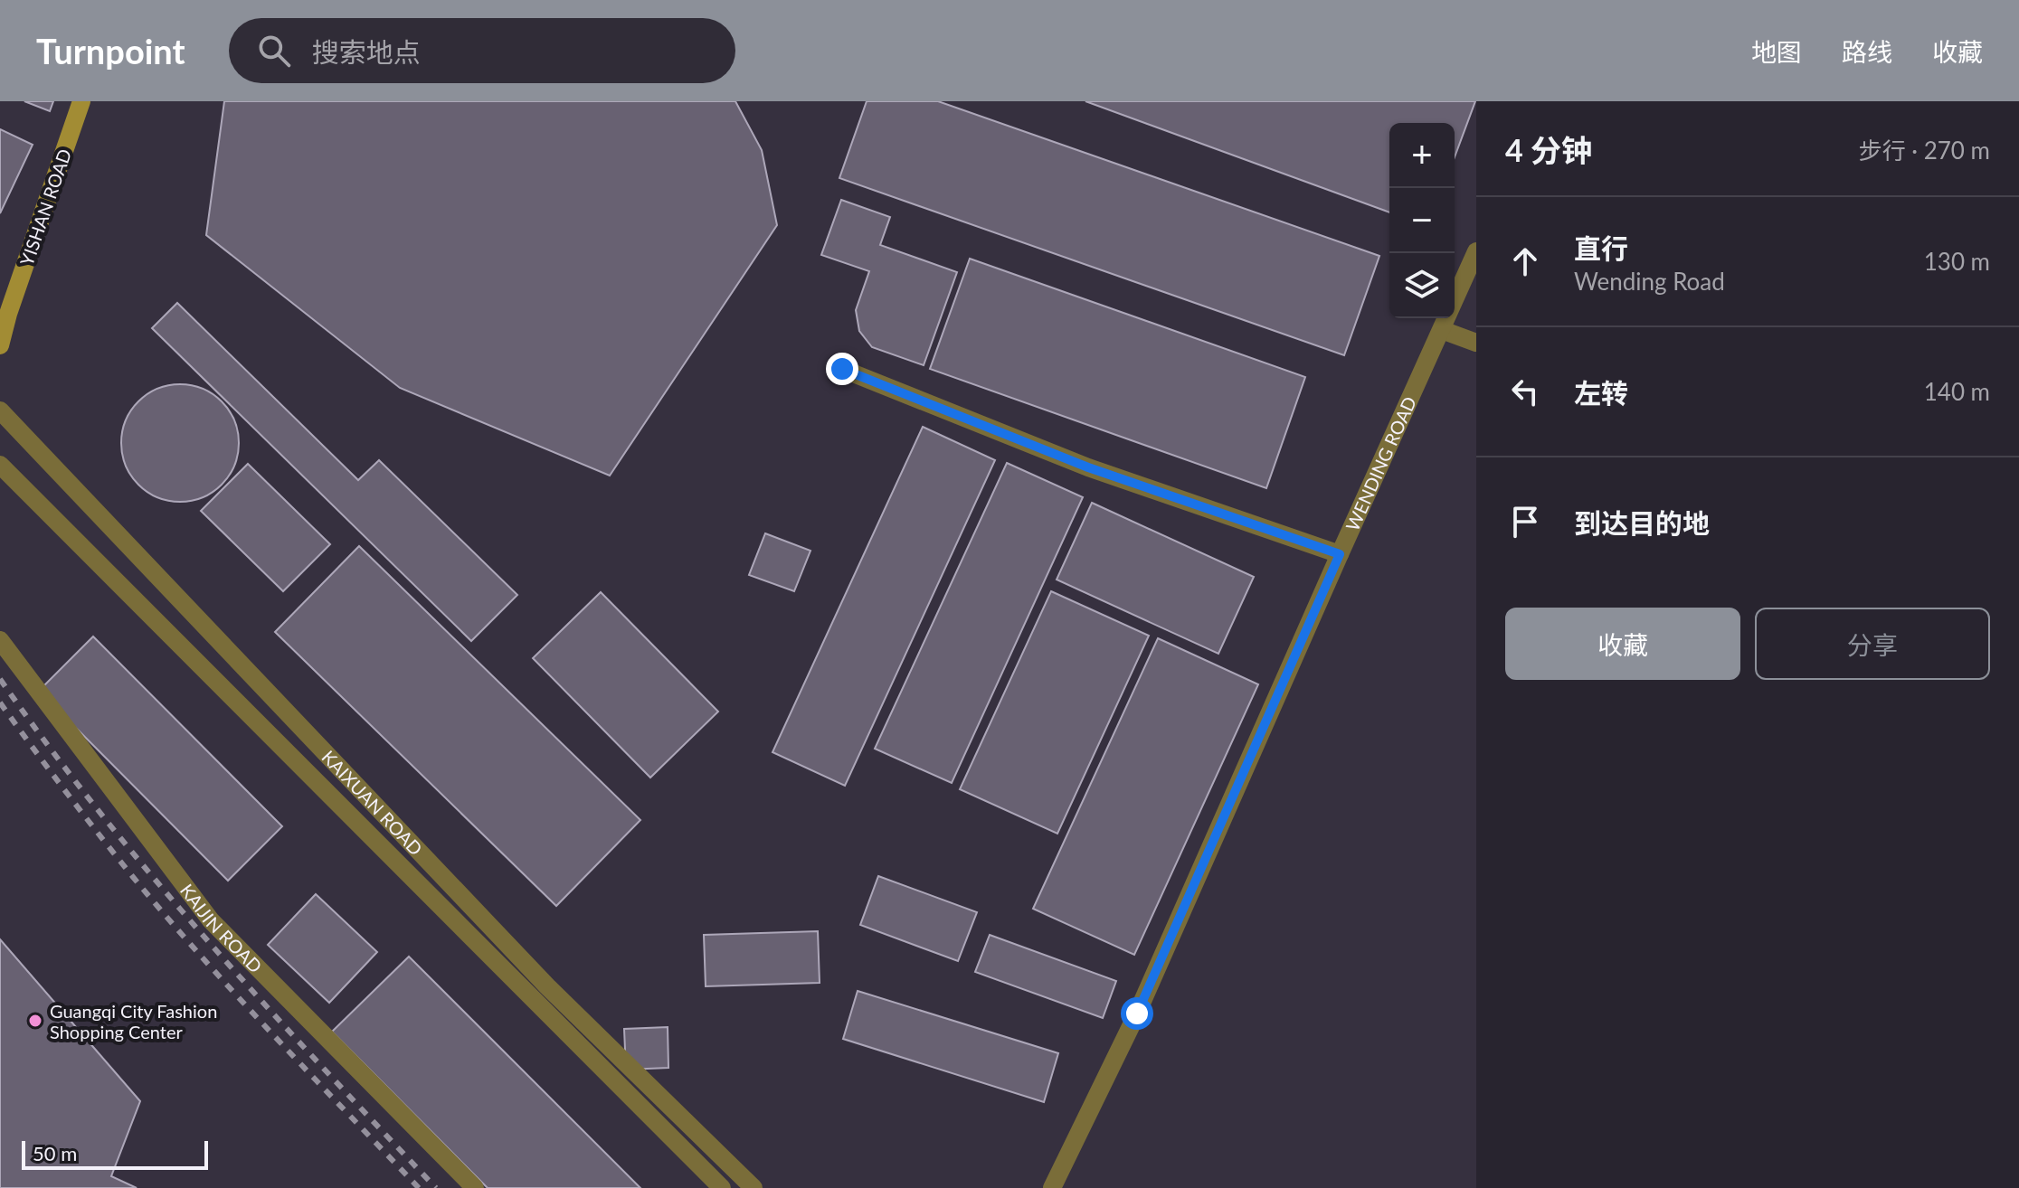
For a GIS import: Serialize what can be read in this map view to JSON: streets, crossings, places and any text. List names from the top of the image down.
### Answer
{
  "streets": {
    "main road": ["YISHAN ROAD"],
    "street": ["WENDING ROAD", "KAIXUAN ROAD", "KAIJIN ROAD"]
  },
  "places": ["Guangqi City Fashion Shopping Center"],
  "scale_bar": "50 m",
  "page": {
    "header": "Turnpoint",
    "search": "搜索地点",
    "nav": ["地图", "路线", "收藏"],
    "heading": ["4 分钟", "步行 · 270 m"],
    "map_buttons": ["+", "−"],
    "list": [
      ["直行", "Wending Road", "130 m"],
      ["左转", "140 m"],
      "到达目的地"
    ],
    "buttons": ["收藏", "分享"],
    "scale": "50 m"
  }
}
